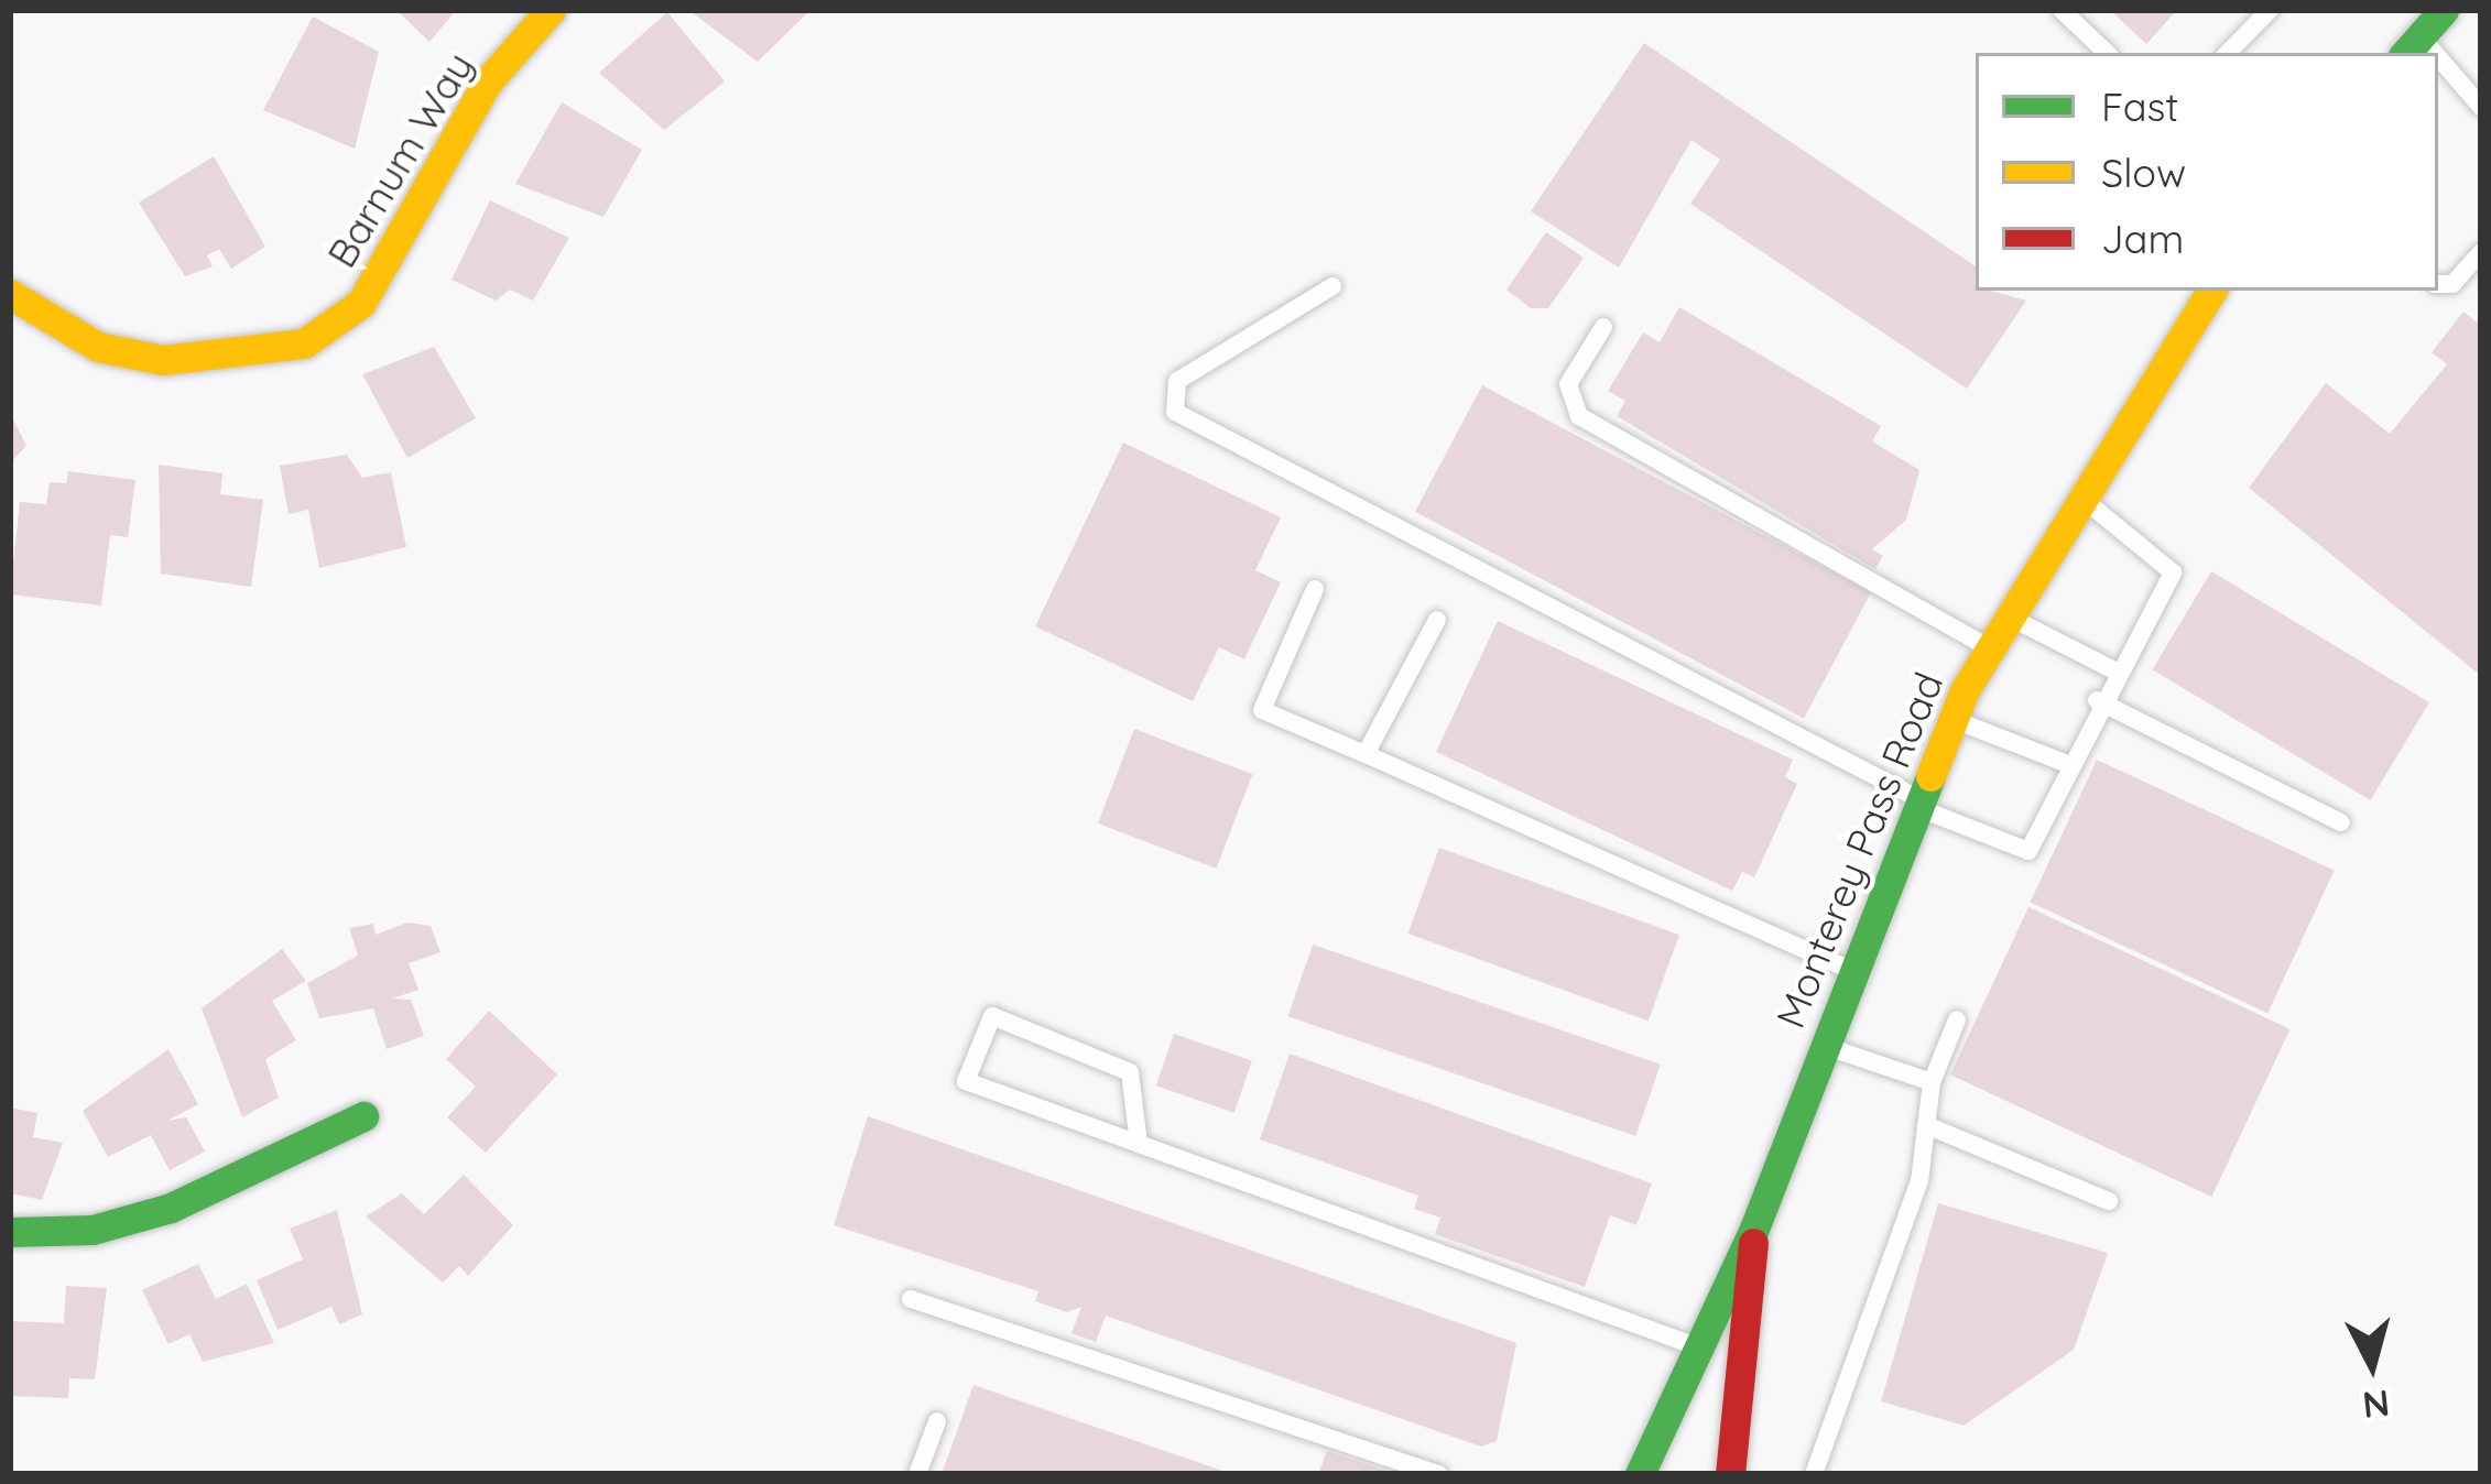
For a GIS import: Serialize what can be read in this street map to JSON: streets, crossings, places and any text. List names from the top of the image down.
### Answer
{
  "streets": {
    "main road": ["Barnum Way", "Monterey Pass Road"]
  },
  "legend": ["Fast", "Slow", "Jam"],
  "north": "bottom"
}
